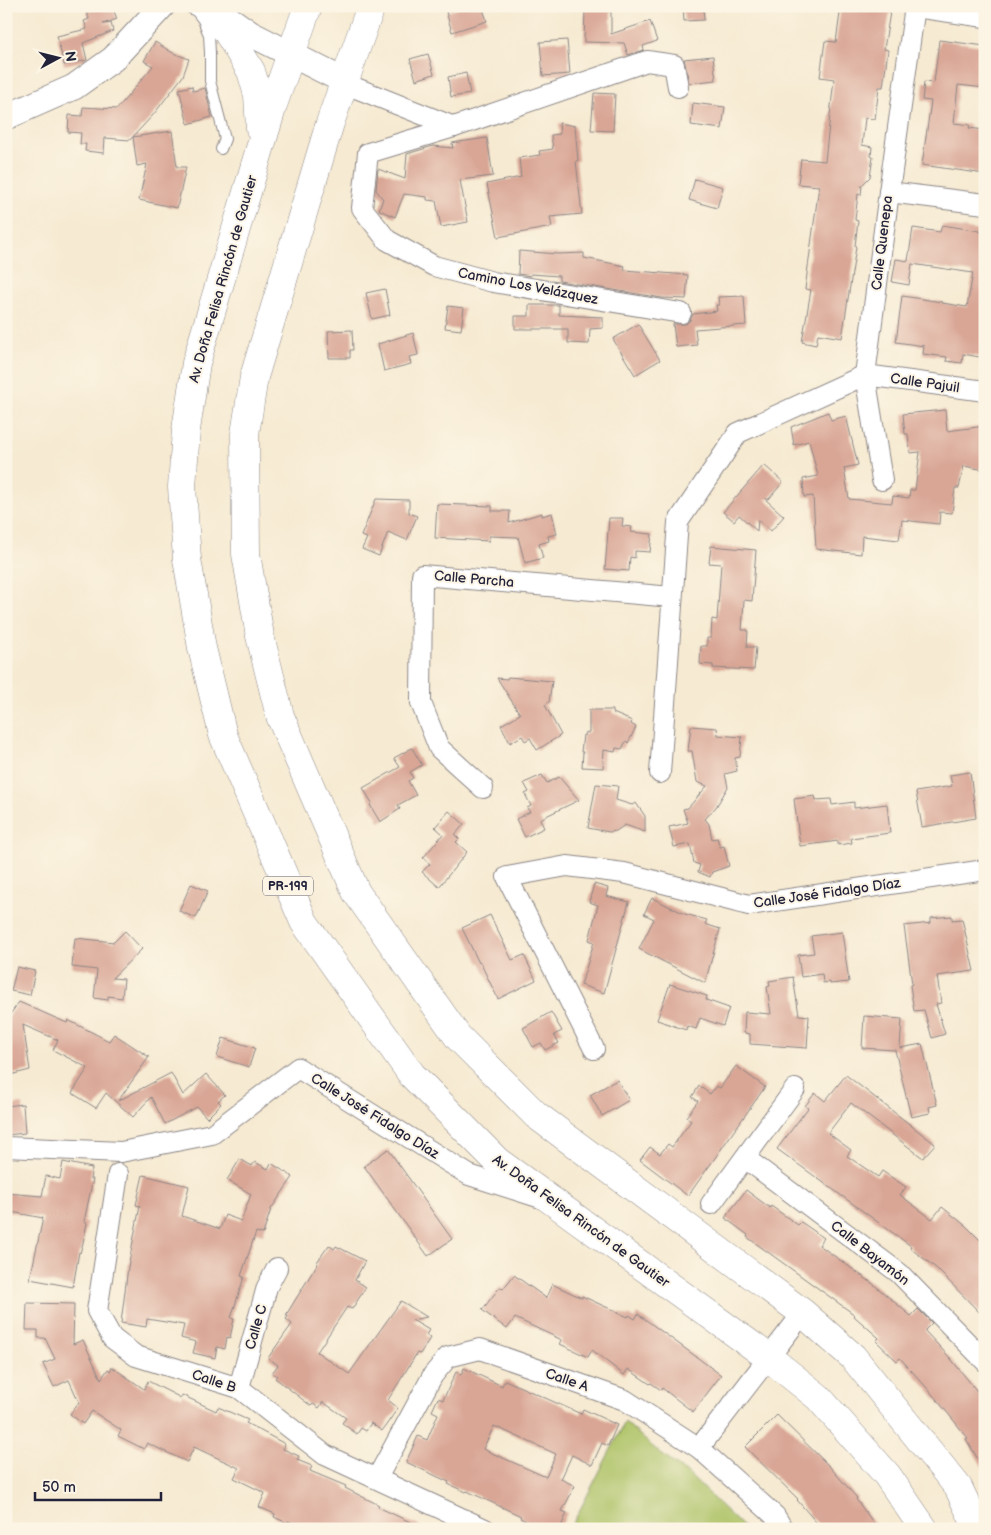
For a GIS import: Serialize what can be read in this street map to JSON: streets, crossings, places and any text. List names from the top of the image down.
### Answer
{
  "streets": {
    "main road": ["Av. Doña Felisa Rincón de Gautier", "PR-199"],
    "street": [
      "Calle Quenepa",
      "Camino Los Velázquez",
      "Calle Pajuil",
      "Calle Parcha",
      "Calle José Fidalgo Díaz",
      "Calle Bayamón",
      "Calle C",
      "Calle A",
      "Calle B"
    ]
  },
  "crossings": [
    ["Calle Quenepa", "Calle Pajuil"],
    ["Av. Doña Felisa Rincón de Gautier", "Calle José Fidalgo Díaz"],
    ["Calle C", "Calle B"],
    ["Calle A", "Calle B"]
  ],
  "scale_bar": "50 m",
  "north": "right"
}
